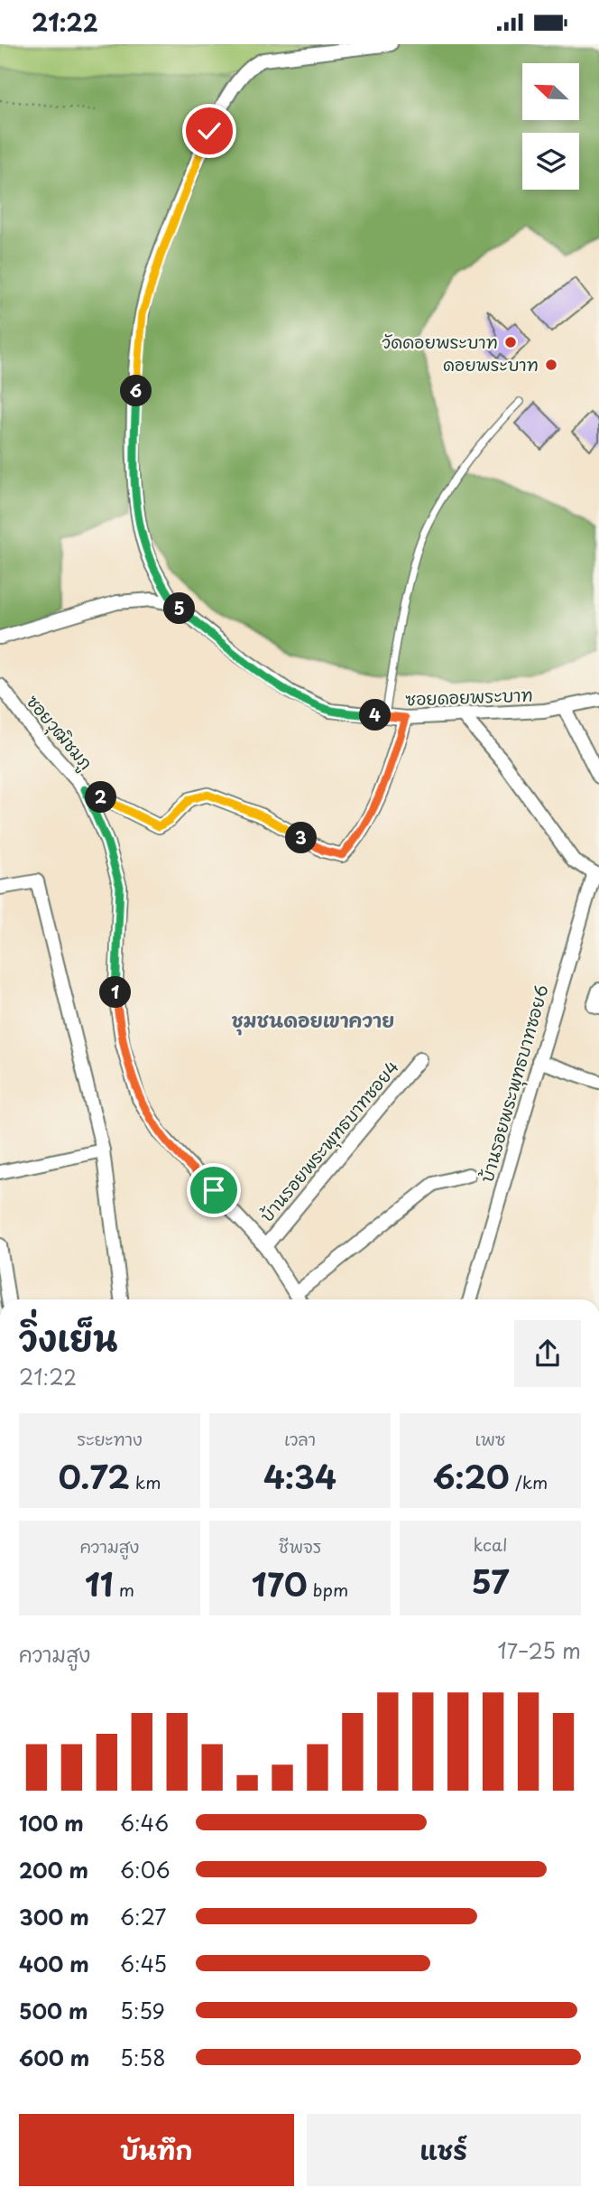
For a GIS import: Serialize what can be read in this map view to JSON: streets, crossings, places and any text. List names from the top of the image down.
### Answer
{
  "streets": {
    "street": [
      "ซอยดอยพระบาท",
      "ซอยวุฒิชมภู",
      "บ้านรอยพระพุทธบาทซอย6",
      "บ้านรอยพระพุทธบาทซอย4"
    ]
  },
  "crossings": [
    ["ซอยวุฒิชมภู", "บ้านรอยพระพุทธบาทซอย4"]
  ],
  "districts": ["ชุมชนดอยเขาควาย"],
  "places": ["วัดดอยพระบาท", "ดอยพระบาท"],
  "north": "top left",
  "page": {
    "status": "21:22",
    "pins": [
      "6",
      "5",
      "4",
      "2",
      "3",
      "1"
    ],
    "heading": ["วิ่งเย็น", "21:22"],
    "stats": [
      ["ระยะทาง", "0.72 km"],
      ["เวลา", "4:34"],
      ["เพซ", "6:20 /km"],
      ["ความสูง", "11 m"],
      ["ชีพจร", "170 bpm"],
      ["kcal", "57"]
    ],
    "chart": ["ความสูง", "17–25 m"],
    "list": [
      {
        "name": "100 m",
        "note": "6:46"
      },
      {
        "name": "200 m",
        "note": "6:06"
      },
      {
        "name": "300 m",
        "note": "6:27"
      },
      {
        "name": "400 m",
        "note": "6:45"
      },
      {
        "name": "500 m",
        "note": "5:59"
      },
      {
        "name": "600 m",
        "note": "5:58"
      }
    ],
    "buttons": ["บันทึก", "แชร์"]
  }
}
